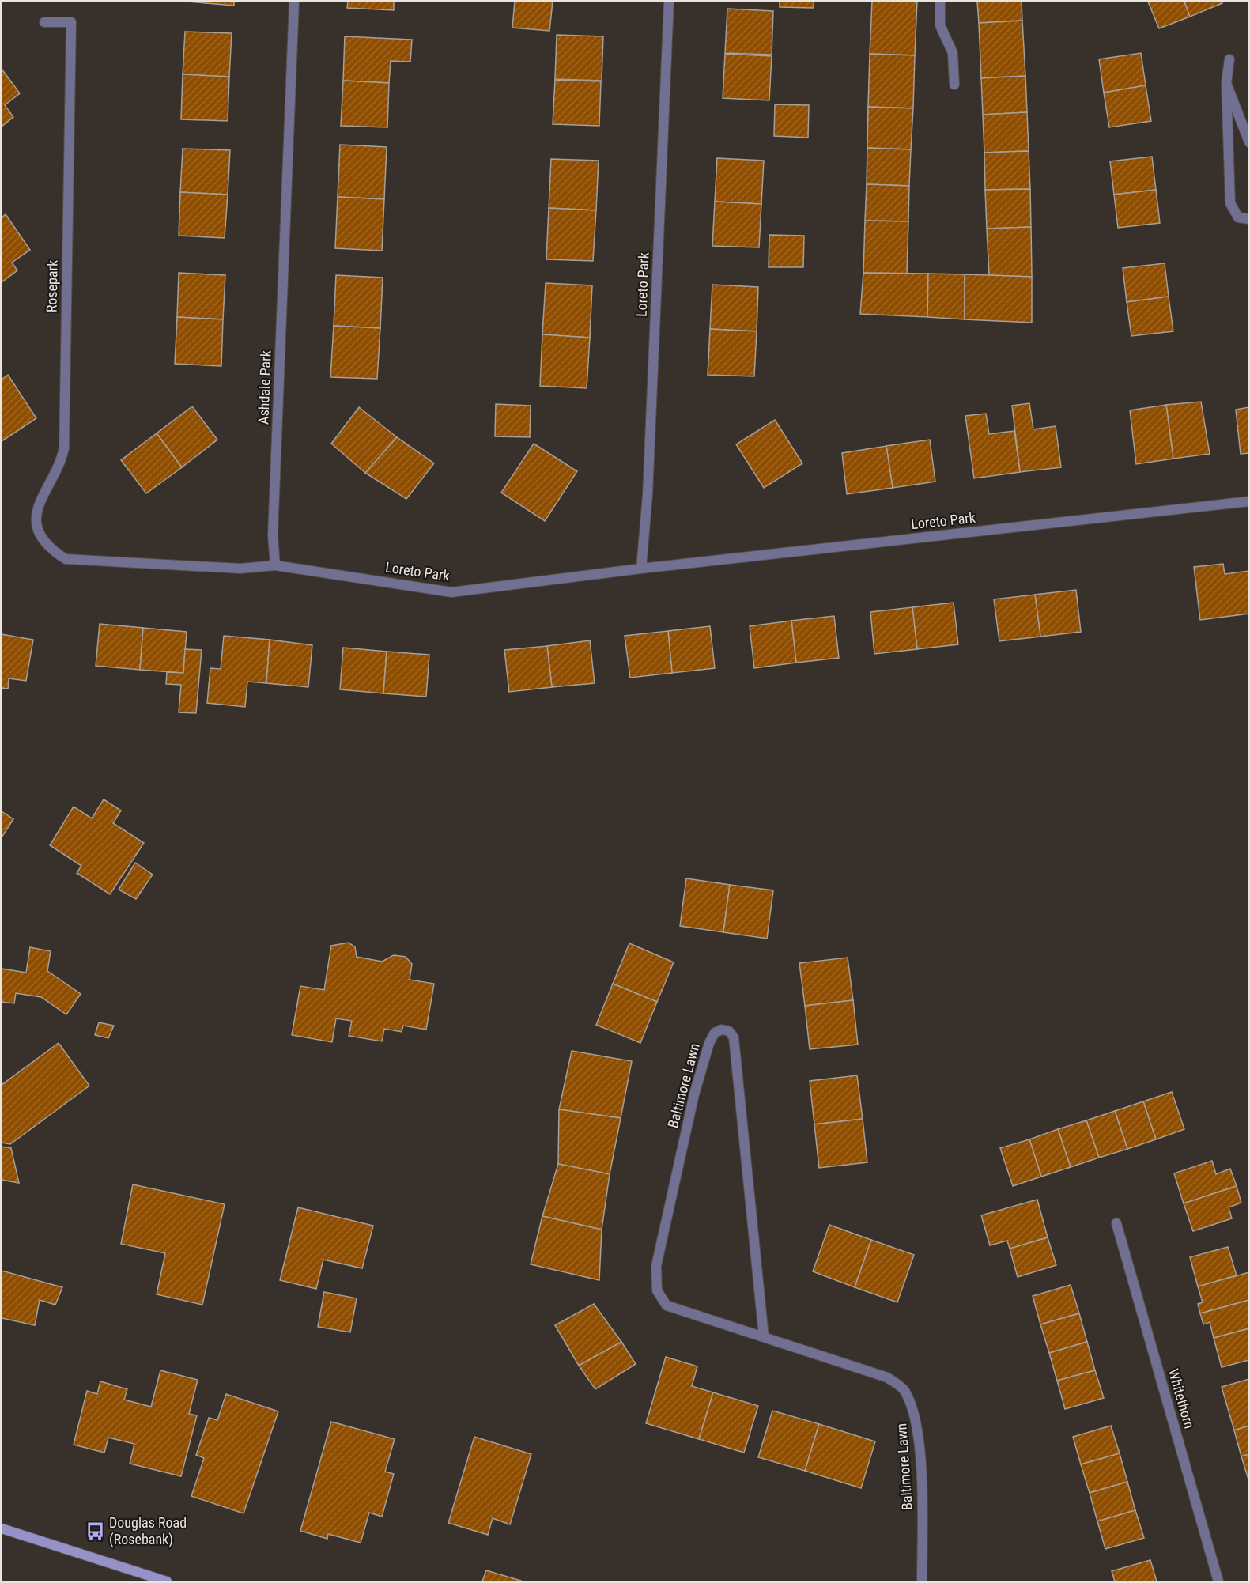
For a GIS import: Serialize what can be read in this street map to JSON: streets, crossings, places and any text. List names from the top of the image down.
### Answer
{
  "streets": {
    "street": [
      "Loreto Park",
      "Rosepark",
      "Ashdale Park",
      "Baltimore Lawn",
      "Whitethorn"
    ]
  },
  "crossings": [
    ["Loreto Park", "Rosepark"],
    ["Loreto Park", "Ashdale Park"],
    ["Rosepark", "Ashdale Park"]
  ],
  "places": {
    "bus stop": ["Douglas Road (Rosebank)"]
  }
}
